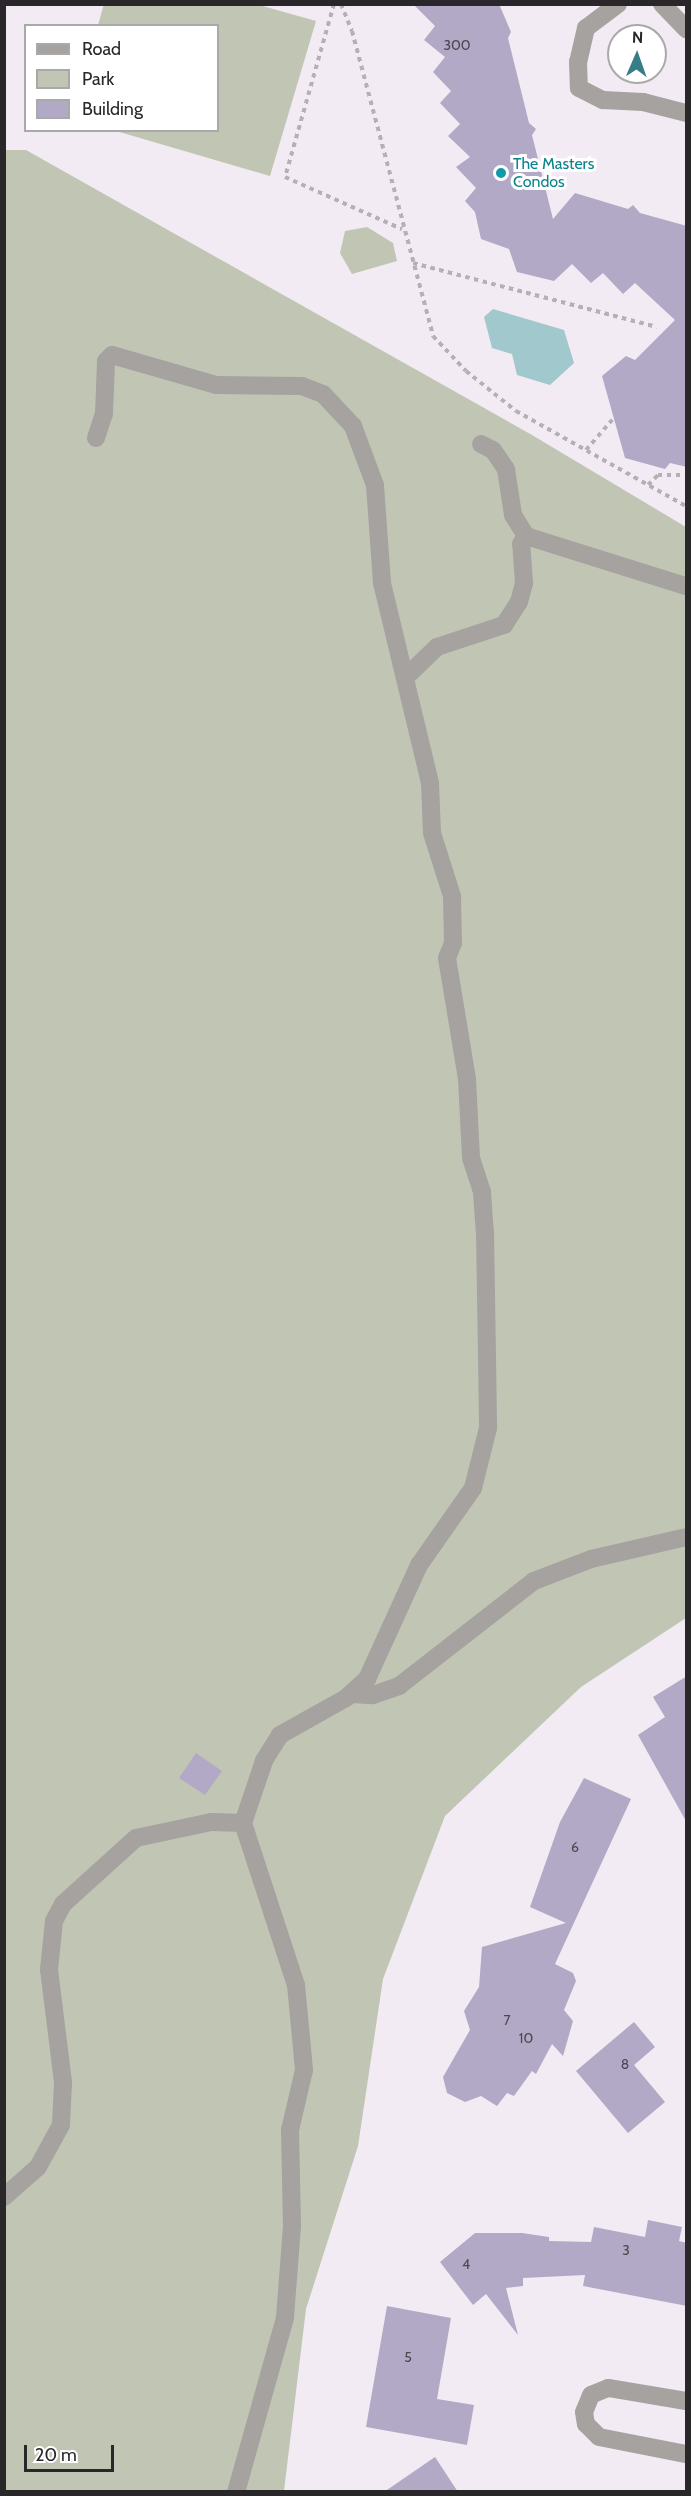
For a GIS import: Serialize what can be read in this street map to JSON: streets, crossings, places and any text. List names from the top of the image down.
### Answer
{
  "places": ["The Masters Condos"],
  "house_numbers": [
    "300",
    "6",
    "7",
    "10",
    "8",
    "3",
    "4",
    "5"
  ],
  "legend": ["Road", "Park", "Building"],
  "scale_bar": "20 m",
  "north": "top"
}
